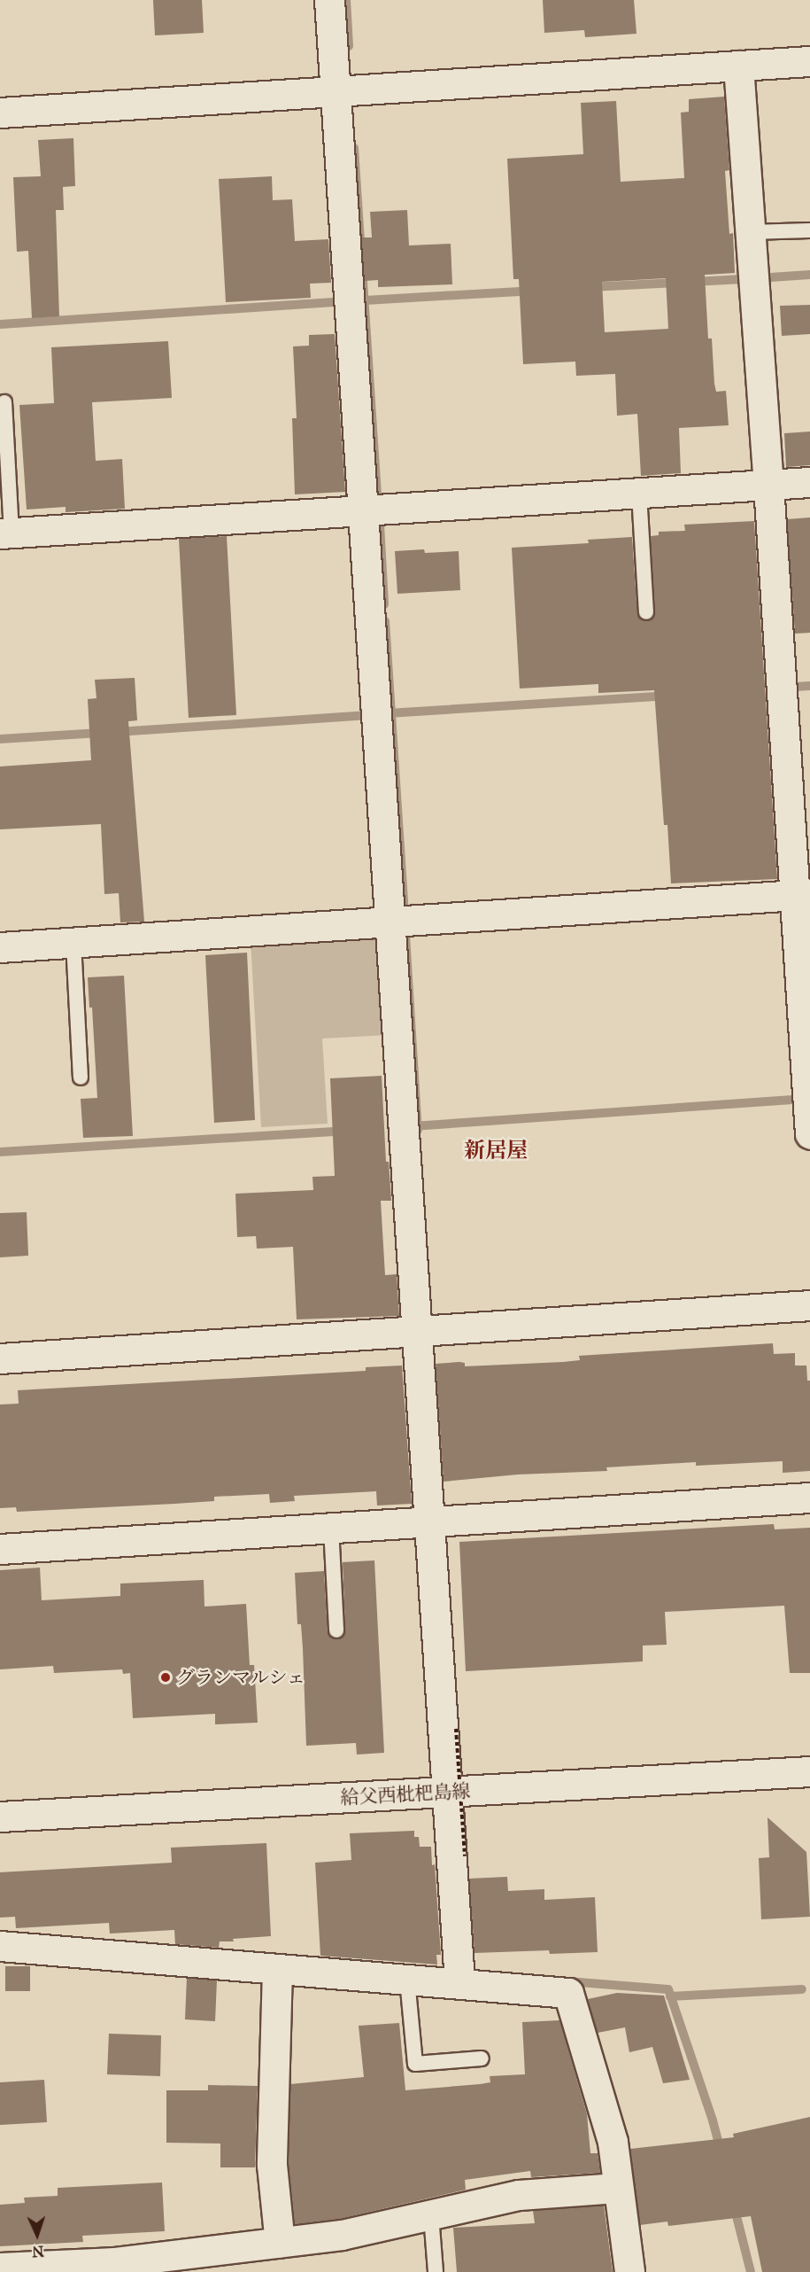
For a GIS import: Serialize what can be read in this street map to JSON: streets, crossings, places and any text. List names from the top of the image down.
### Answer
{
  "streets": {
    "street": ["給父西枇杷島線"]
  },
  "districts": ["新居屋"],
  "places": ["グランマルシェ"],
  "north": "bottom"
}
